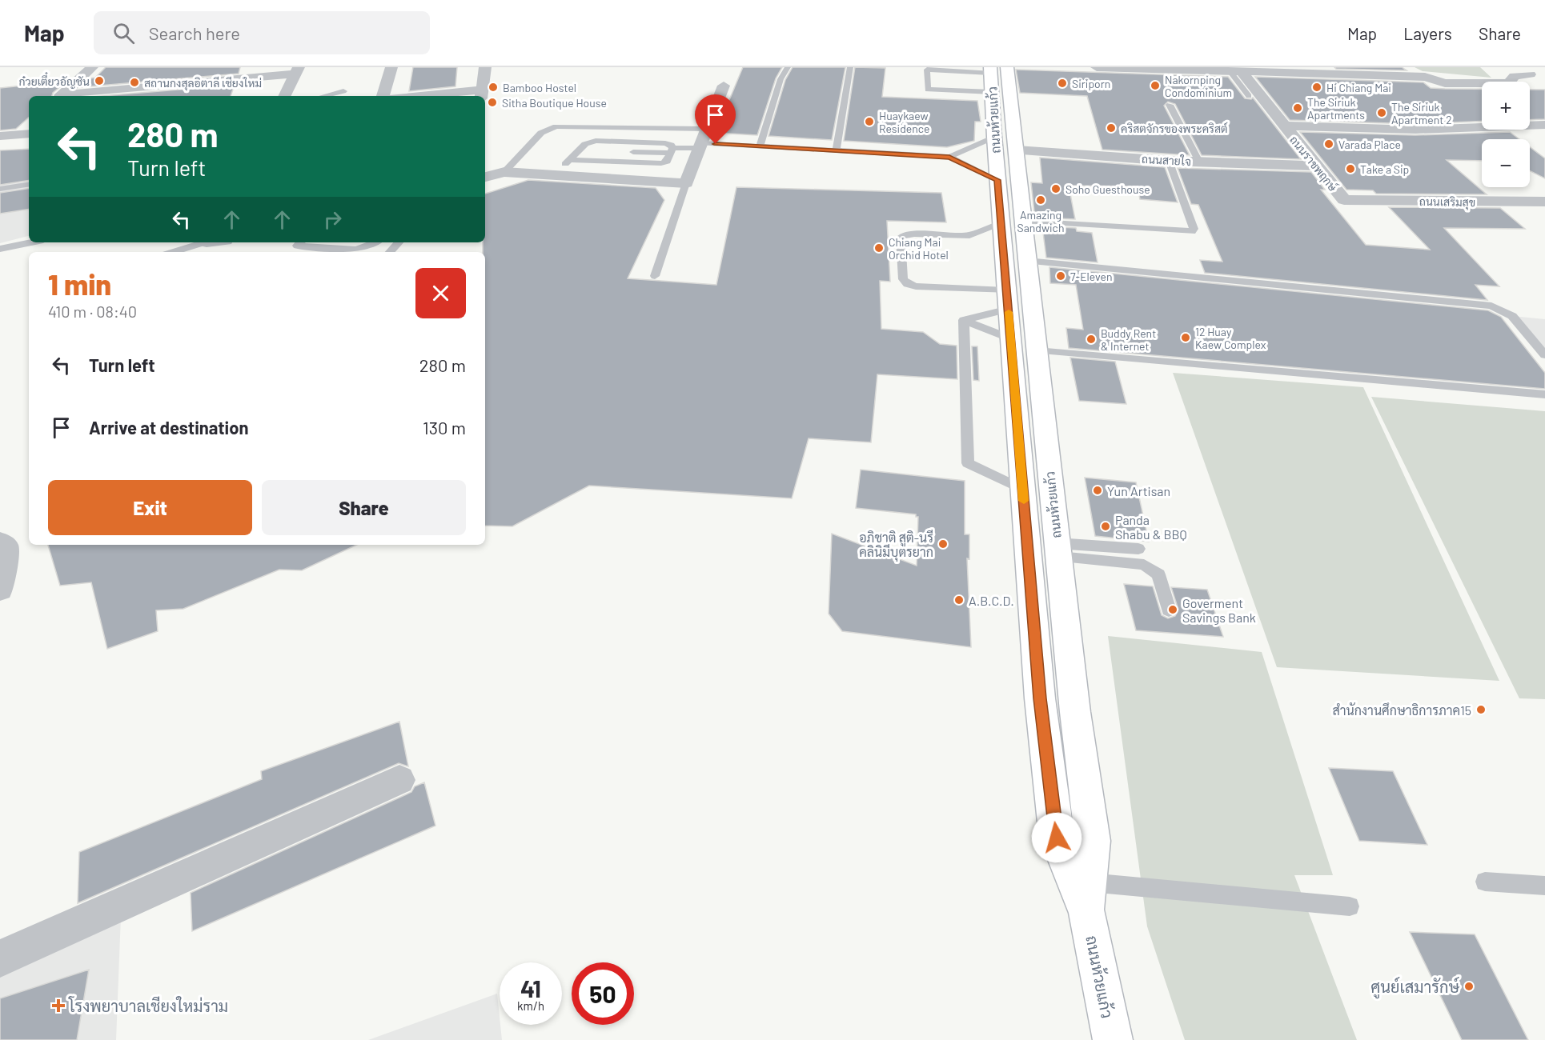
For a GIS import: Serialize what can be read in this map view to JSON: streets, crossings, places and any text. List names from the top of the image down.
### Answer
{
  "streets": {
    "main road": ["ถนนห้วยแก้ว"],
    "street": ["ถนนสายใจ", "ถนนราชพฤกษ์", "ถนนเสริมสุข"]
  },
  "crossings": [
    ["ถนนห้วยแก้ว", "ถนนสายใจ"],
    ["ถนนสายใจ", "ถนนราชพฤกษ์"],
    ["ถนนราชพฤกษ์", "ถนนเสริมสุข"]
  ],
  "places": {
    "other": [
      "ก๋วยเตี๋ยวอัญชัน",
      "สถานกงสุลอิตาลี เชียงใหม่",
      "Siriporn",
      "Nakornping Condominium",
      "Bamboo Hostel",
      "Hi Chiang Mai",
      "Sitha Boutique House",
      "The Siriuk Apartments",
      "The Siriuk Apartment 2",
      "Huaykaew Residence",
      "คริสตจักรของพระคริสต์",
      "Varada Place",
      "Take a Sip",
      "Soho Guesthouse",
      "Amazing Sandwich",
      "Chiang Mai Orchid Hotel",
      "7-Eleven",
      "12 Huay Kaew Complex",
      "Buddy Rent & Internet",
      "Yun Artisan",
      "Panda Shabu & BBQ",
      "อภิชาติ สูติ-นรี คลินิมีบุตรยาก",
      "A.B.C.D.",
      "Goverment Savings Bank",
      "สำนักงานศึกษาธิการภาค15",
      "ศูนย์เสมารักษ์"
    ],
    "health": ["โรงพยาบาลเชียงใหม่ราม"]
  },
  "page": {
    "header": "Map",
    "search": "Search here",
    "nav": ["Map", "Layers", "Share"],
    "map_buttons": ["+", "−"],
    "turn": ["280 m", "Turn left"],
    "heading": ["1 min", "410 m · 08:40"],
    "list": [
      {
        "name": "Turn left",
        "value": "280 m"
      },
      {
        "name": "Arrive at destination",
        "value": "130 m"
      }
    ],
    "buttons": ["Exit", "Share"],
    "speed": "41 km/h",
    "limit": "50"
  }
}
